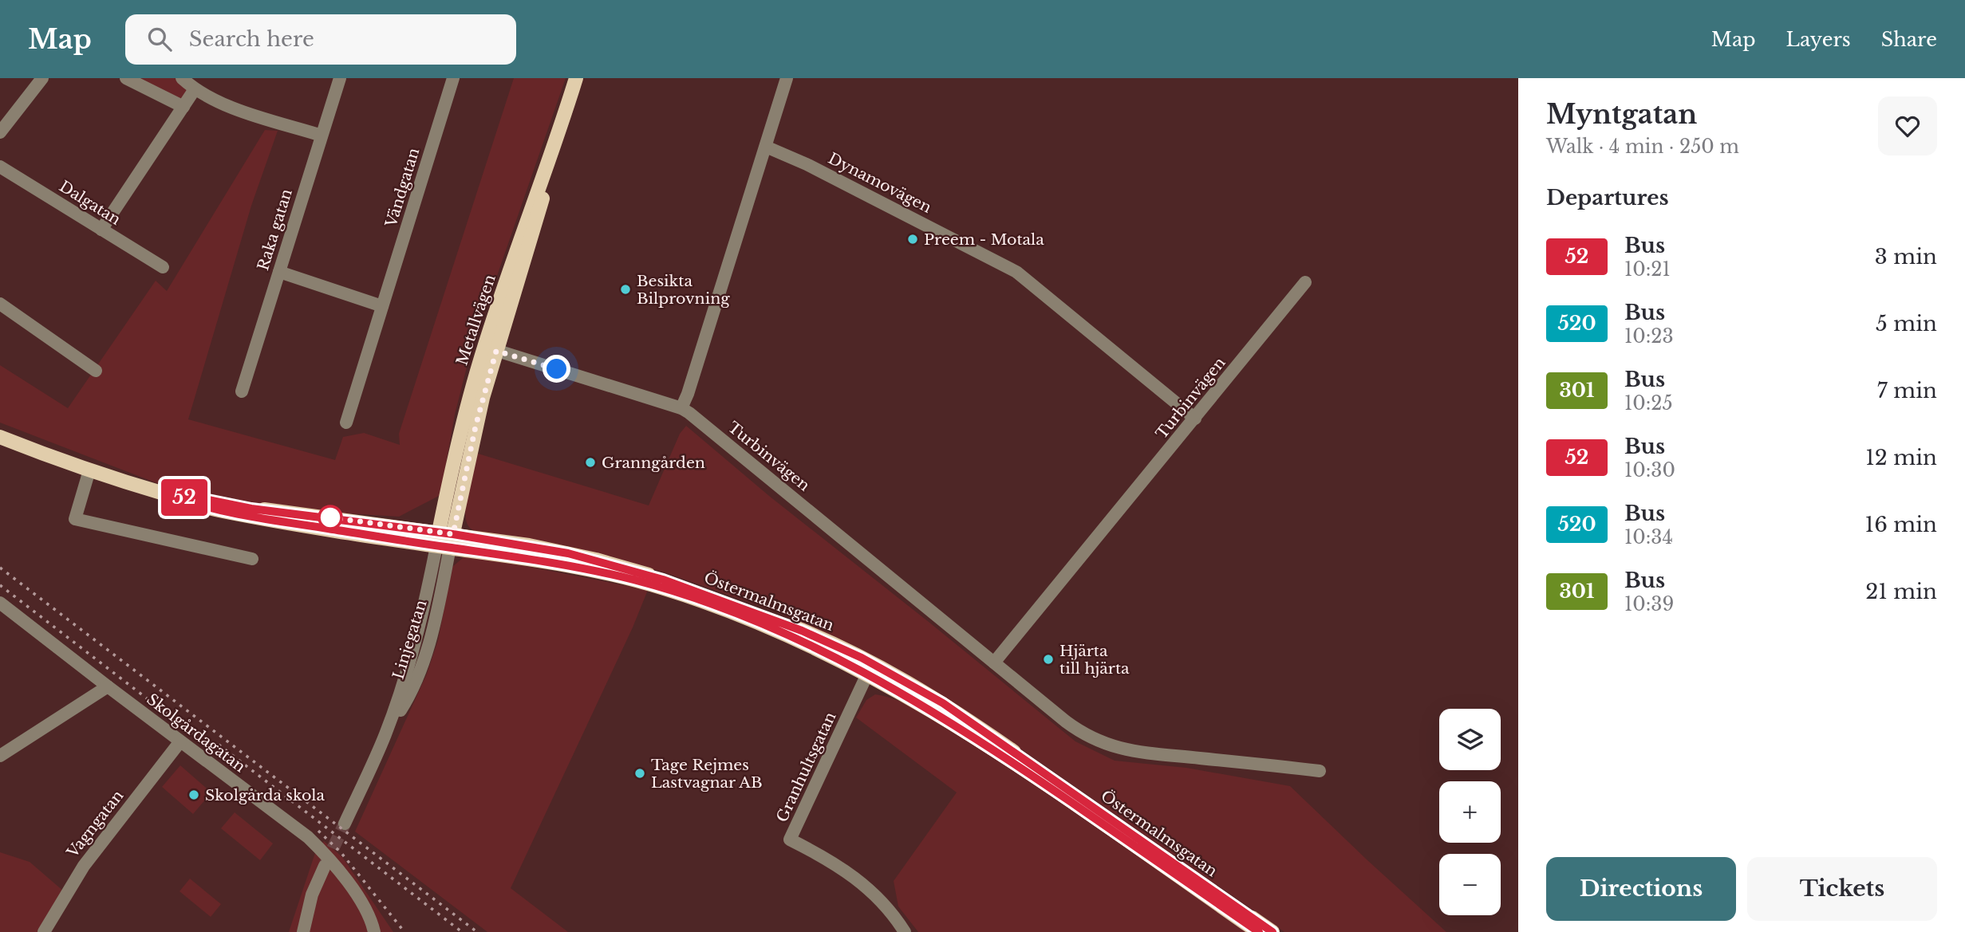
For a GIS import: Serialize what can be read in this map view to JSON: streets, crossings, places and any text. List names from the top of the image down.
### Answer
{
  "streets": {
    "main road": ["Metallvägen", "Östermalmsgatan"],
    "street": [
      "Dynamovägen",
      "Vändgatan",
      "Dalgatan",
      "Raka gatan",
      "Turbinvägen",
      "Linjegatan",
      "Skolgårdagatan",
      "Granhultsgatan",
      "Vagngatan"
    ]
  },
  "crossings": [
    ["Dynamovägen", "Turbinvägen"],
    ["Metallvägen", "Turbinvägen"],
    ["Metallvägen", "Östermalmsgatan"],
    ["Metallvägen", "Linjegatan"],
    ["Östermalmsgatan", "Linjegatan"],
    ["Östermalmsgatan", "Granhultsgatan"],
    ["Skolgårdagatan", "Vagngatan"]
  ],
  "places": [
    "Preem - Motala",
    "Besikta Bilprovning",
    "Granngården",
    "Hjärta till hjärta",
    "Tage Rejmes Lastvagnar AB",
    "Skolgårda skola"
  ],
  "lines": ["bus line 52"],
  "page": {
    "header": "Map",
    "search": "Search here",
    "nav": ["Map", "Layers", "Share"],
    "on_map": "52",
    "heading": [
      ["Myntgatan", "Walk · 4 min · 250 m"],
      "Departures"
    ],
    "list": [
      {
        "mark": "52",
        "name": "Bus",
        "note": "10:21",
        "value": "3 min"
      },
      {
        "mark": "520",
        "name": "Bus",
        "note": "10:23",
        "value": "5 min"
      },
      {
        "mark": "301",
        "name": "Bus",
        "note": "10:25",
        "value": "7 min"
      },
      {
        "mark": "52",
        "name": "Bus",
        "note": "10:30",
        "value": "12 min"
      },
      {
        "mark": "520",
        "name": "Bus",
        "note": "10:34",
        "value": "16 min"
      },
      {
        "mark": "301",
        "name": "Bus",
        "note": "10:39",
        "value": "21 min"
      }
    ],
    "map_buttons": ["+", "−"],
    "buttons": ["Directions", "Tickets"]
  }
}
